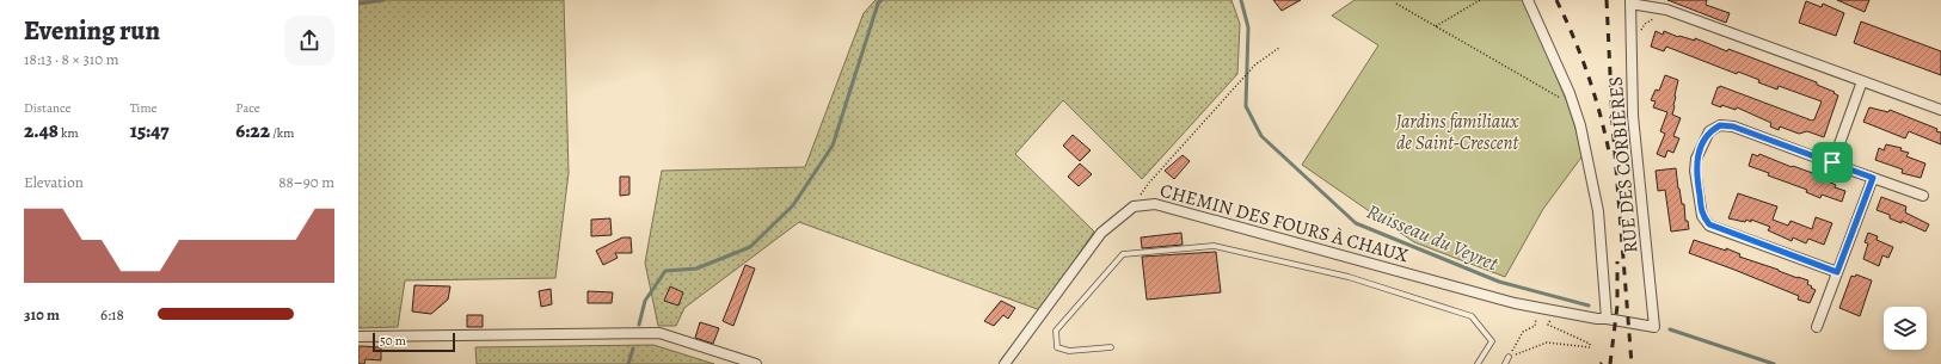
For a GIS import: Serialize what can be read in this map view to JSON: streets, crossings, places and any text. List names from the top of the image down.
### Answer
{
  "streets": {
    "street": ["RUE DES CORBIÈRES", "CHEMIN DES FOURS À CHAUX"]
  },
  "crossings": [
    ["RUE DES CORBIÈRES", "CHEMIN DES FOURS À CHAUX"]
  ],
  "water": ["Ruisseau du Veyret"],
  "parks": ["Jardins familiaux de Saint-Crescent"],
  "scale_bar": "50 m",
  "page": {
    "heading": ["Evening run", "18:13 · 8 × 310 m"],
    "stats": [
      ["Distance", "2.48 km"],
      ["Time", "15:47"],
      ["Pace", "6:22 /km"]
    ],
    "chart": ["Elevation", "88–90 m"],
    "list": [
      {
        "name": "310 m",
        "note": "6:18"
      }
    ],
    "scale": "50 m"
  }
}
